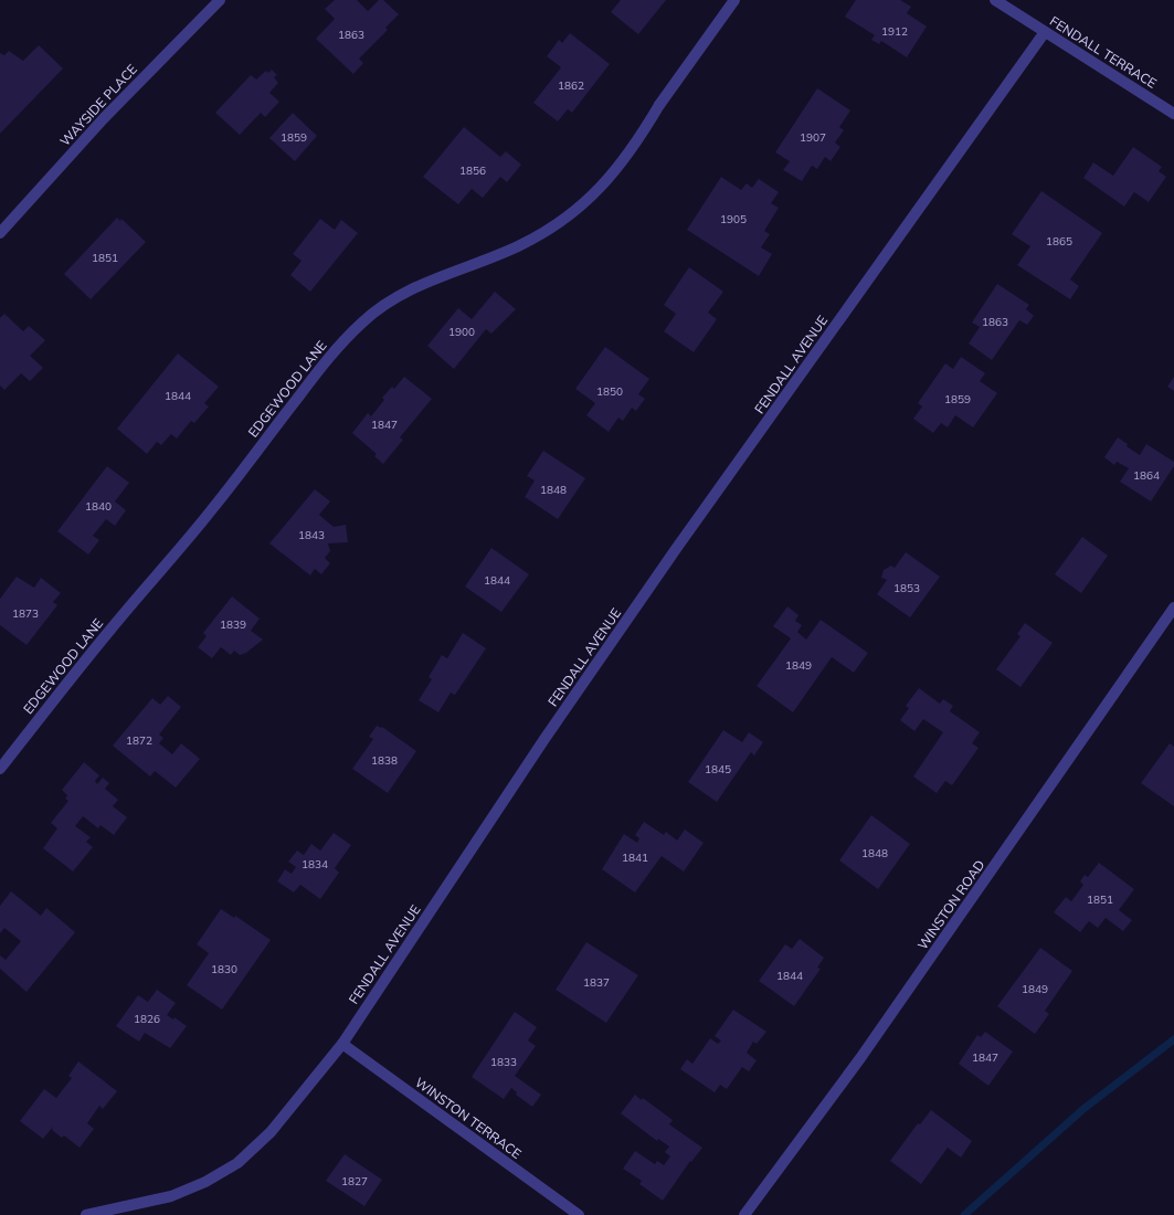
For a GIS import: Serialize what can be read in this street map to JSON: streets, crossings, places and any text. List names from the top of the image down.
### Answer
{
  "streets": {
    "street": [
      "FENDALL TERRACE",
      "WAYSIDE PLACE",
      "FENDALL AVENUE",
      "EDGEWOOD LANE",
      "WINSTON ROAD",
      "WINSTON TERRACE"
    ]
  },
  "crossings": [
    ["FENDALL TERRACE", "FENDALL AVENUE"],
    ["FENDALL AVENUE", "WINSTON TERRACE"]
  ],
  "house_numbers": [
    "1912",
    "1863",
    "1862",
    "1859",
    "1907",
    "1856",
    "1905",
    "1865",
    "1851",
    "1863",
    "1900",
    "1850",
    "1844",
    "1859",
    "1847",
    "1864",
    "1848",
    "1840",
    "1843",
    "1844",
    "1853",
    "1873",
    "1839",
    "1849",
    "1872",
    "1838",
    "1845",
    "1848",
    "1841",
    "1834",
    "1851",
    "1830",
    "1844",
    "1837",
    "1849",
    "1826",
    "1847",
    "1833",
    "1827"
  ]
}
